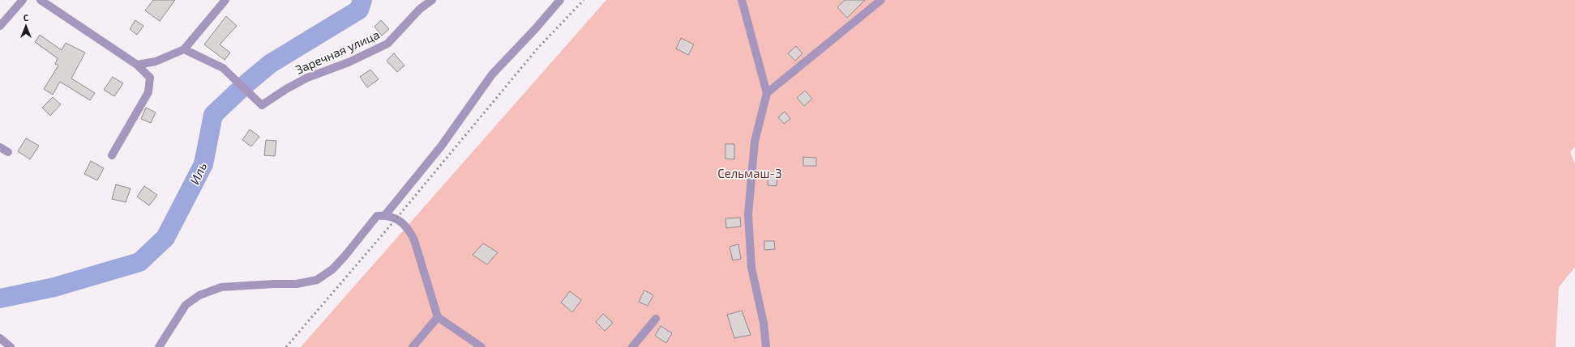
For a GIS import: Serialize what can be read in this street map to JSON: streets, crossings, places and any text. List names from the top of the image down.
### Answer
{
  "streets": {
    "street": ["Заречная улица"]
  },
  "water": ["Иль"],
  "parks": ["Сельмаш-3"],
  "north": "top"
}
